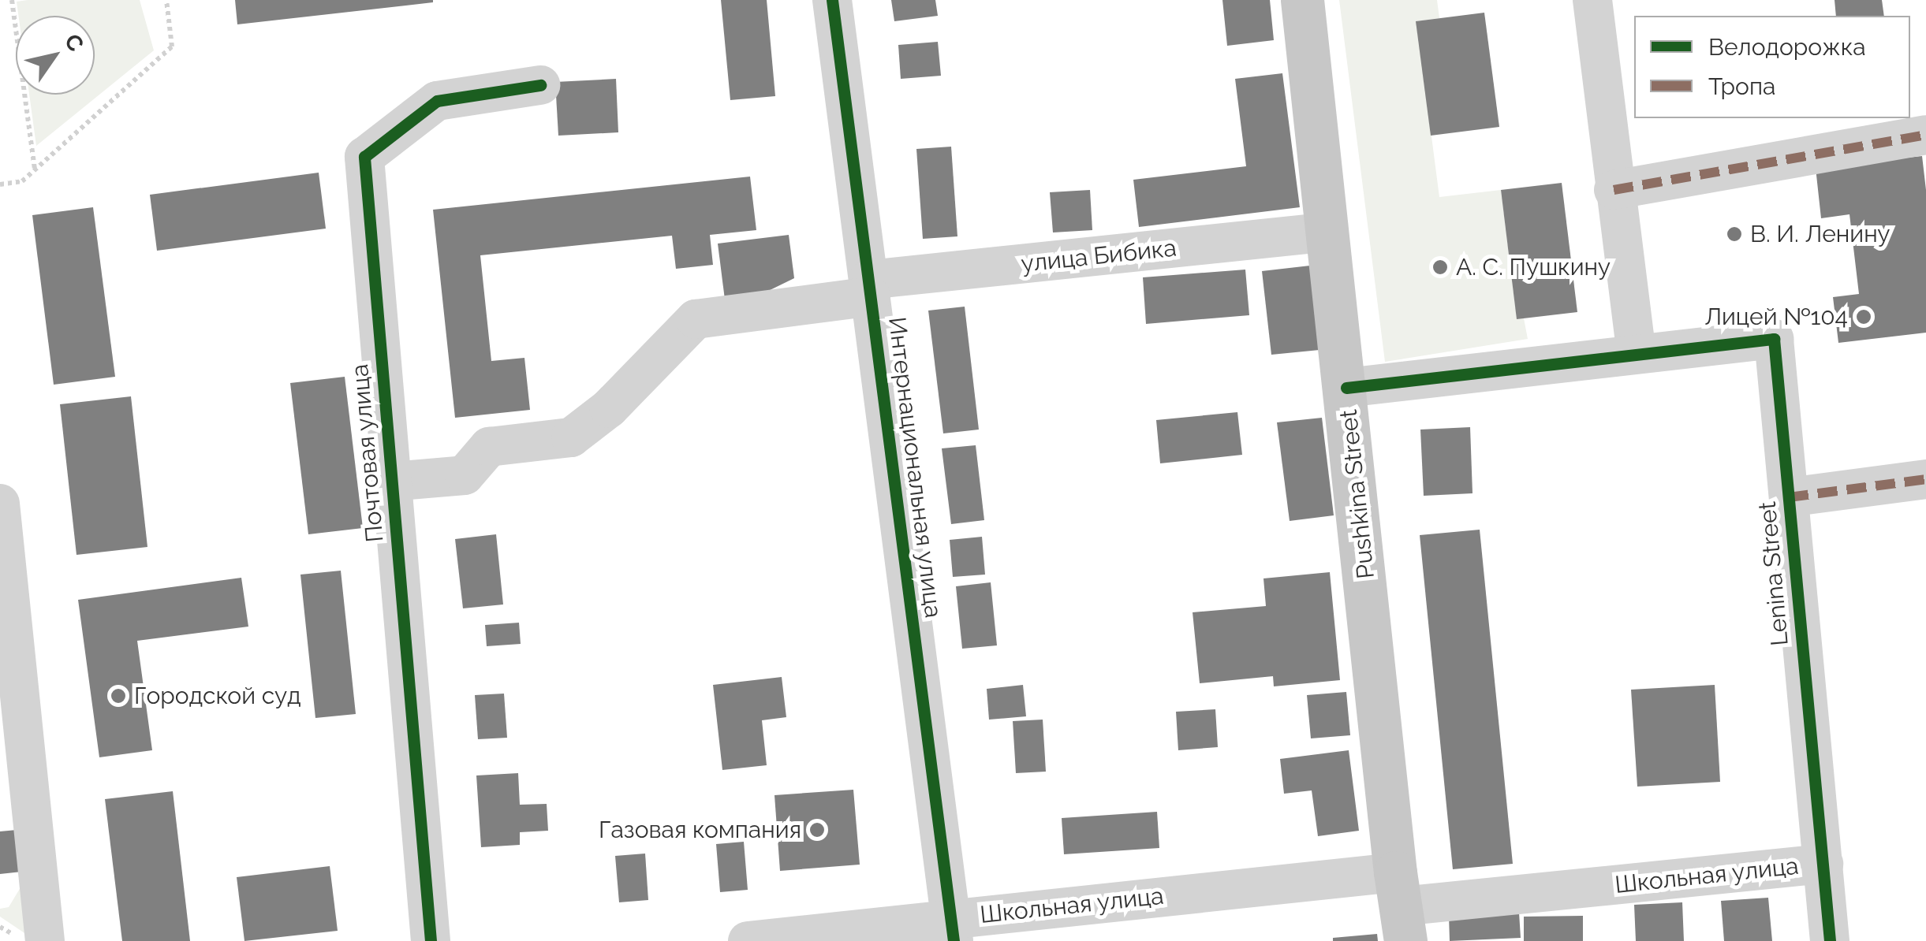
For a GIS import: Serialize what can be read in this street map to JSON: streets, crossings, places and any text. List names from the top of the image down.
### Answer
{
  "streets": {
    "main road": ["Pushkina Street"],
    "street": [
      "улица Бибика",
      "Почтовая улица",
      "Интернациональная улица",
      "Lenina Street",
      "Школьная улица"
    ]
  },
  "crossings": [
    ["улица Бибика", "Почтовая улица"],
    ["улица Бибика", "Интернациональная улица"],
    ["улица Бибика", "Pushkina Street"],
    ["Интернациональная улица", "Школьная улица"],
    ["Pushkina Street", "Школьная улица"],
    ["Lenina Street", "Школьная улица"]
  ],
  "places": [
    "В. И. Ленину",
    "А. С. Пушкину",
    "Лицей №104",
    "Городской суд",
    "Газовая компания"
  ],
  "legend": ["Велодорожка", "Тропа"],
  "north": "top right"
}
